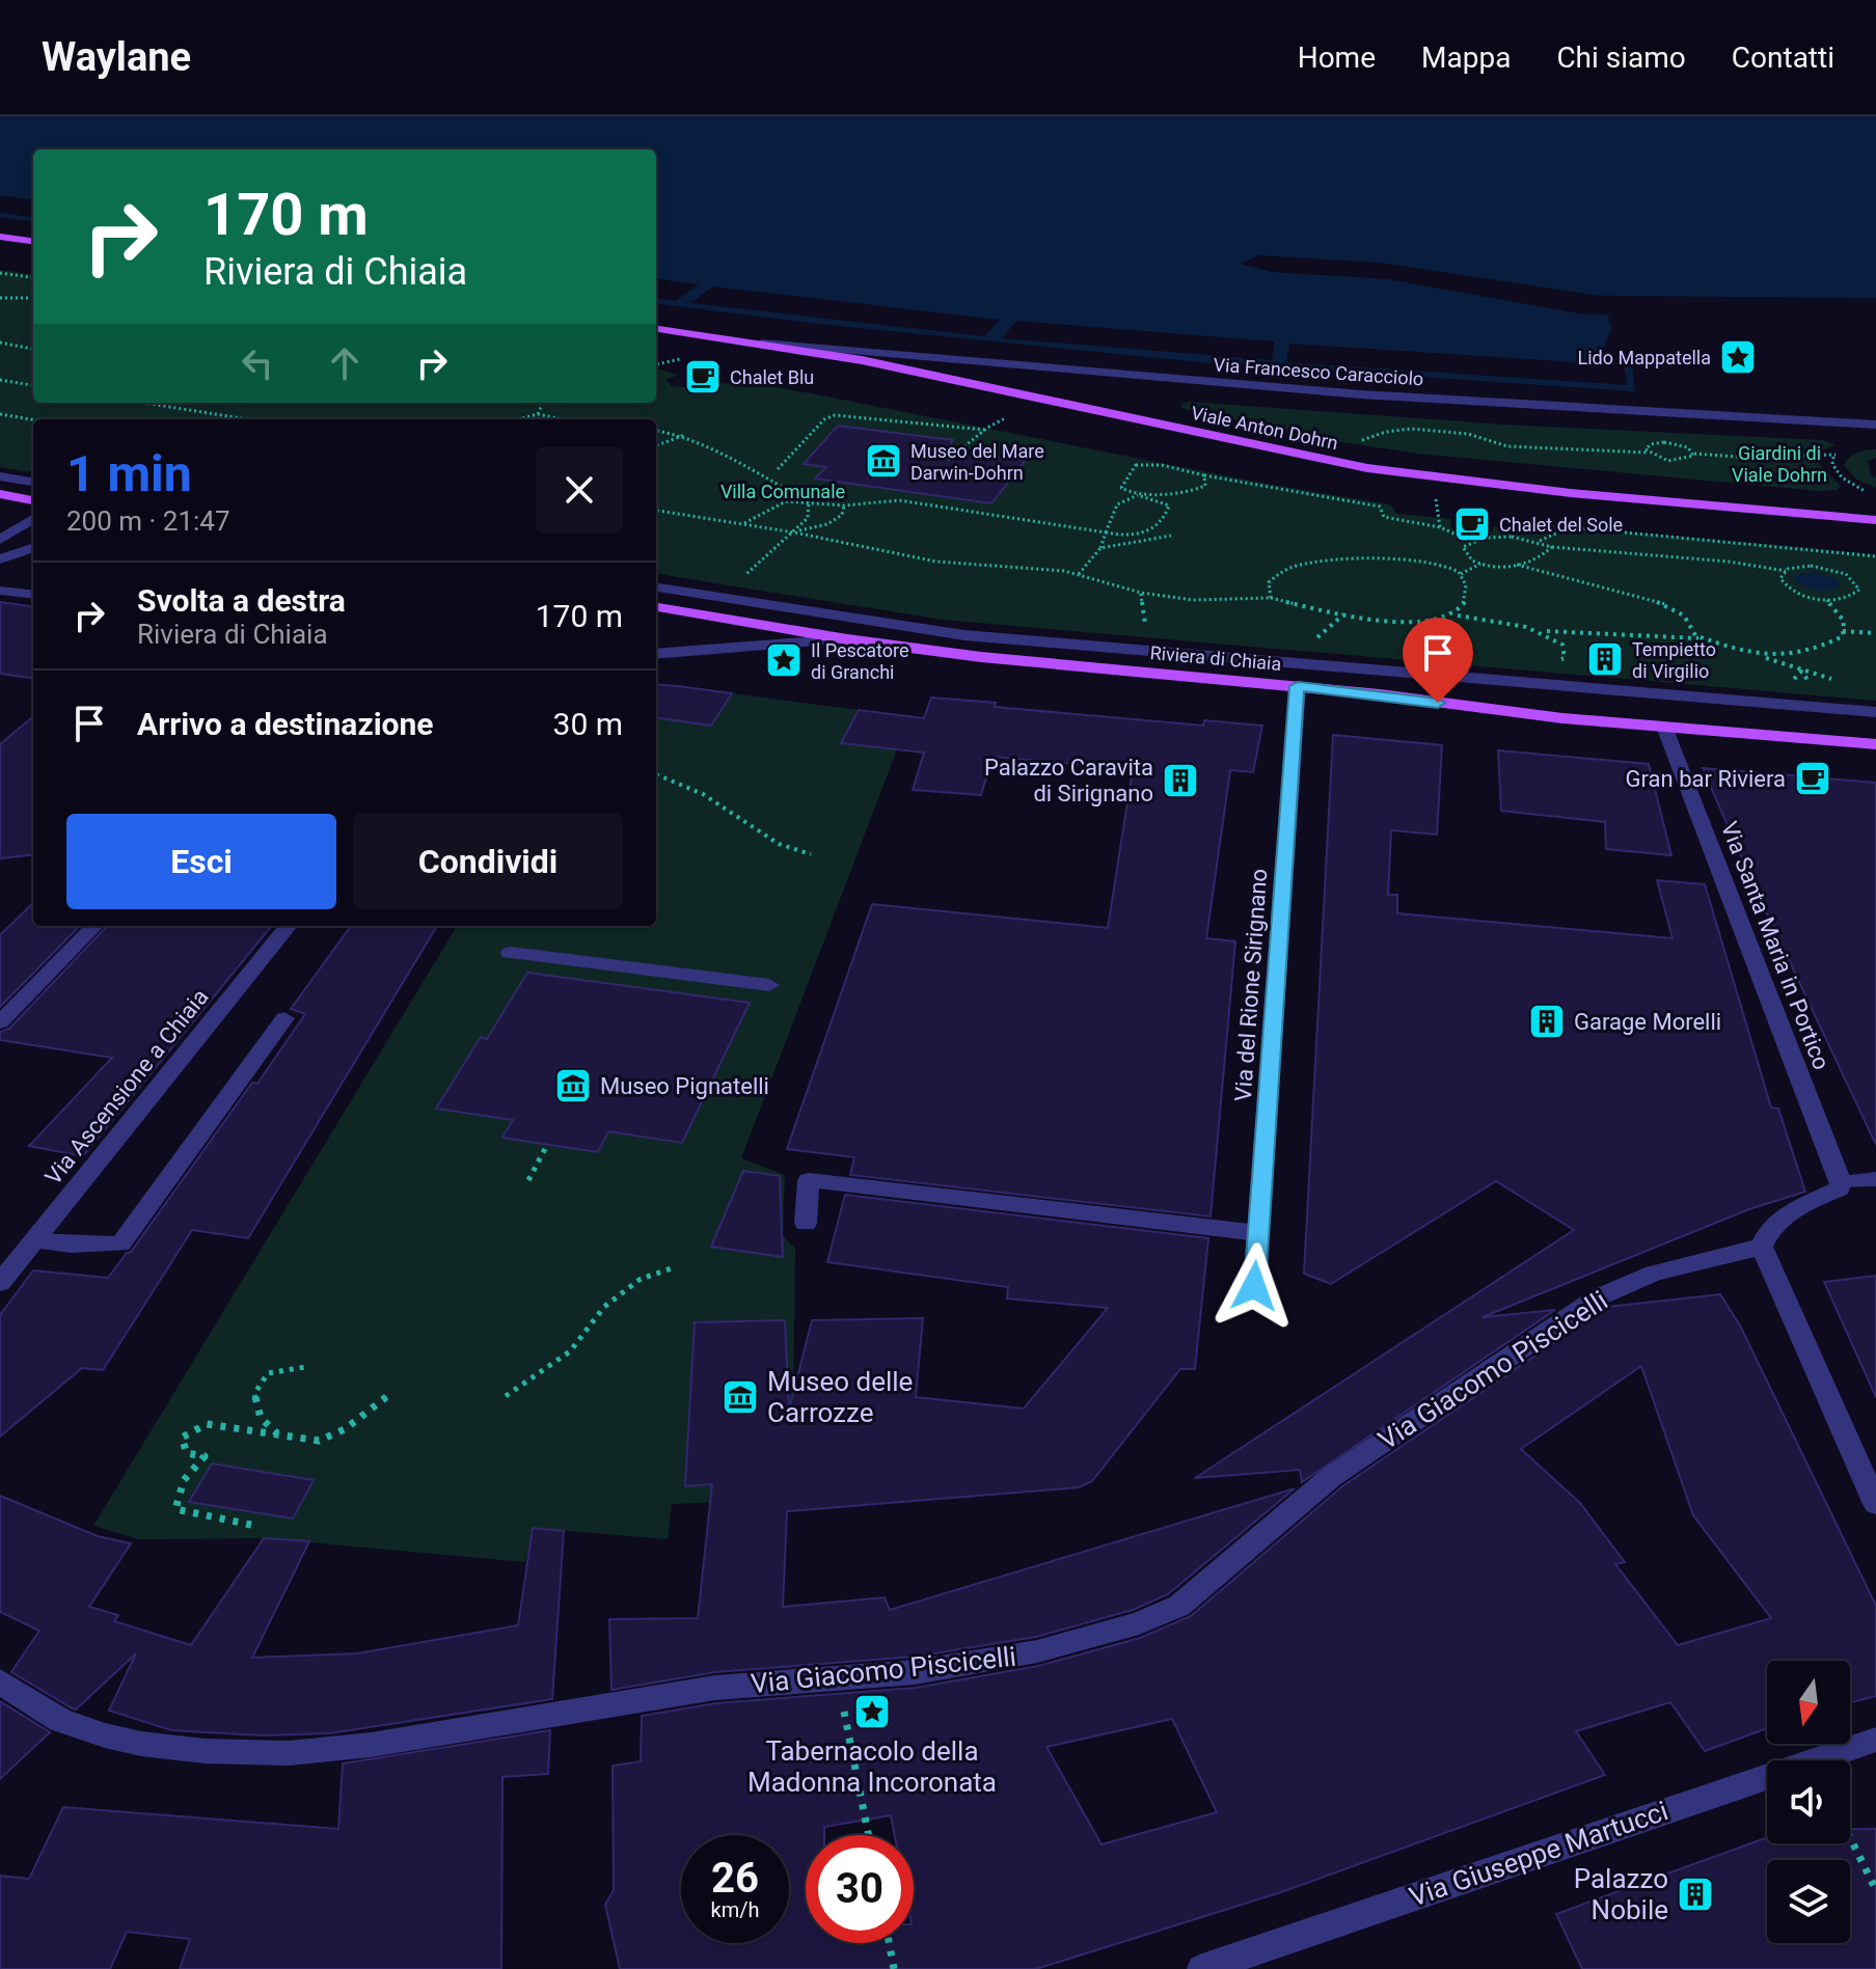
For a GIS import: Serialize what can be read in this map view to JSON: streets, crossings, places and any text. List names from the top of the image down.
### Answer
{
  "streets": {
    "main road": ["Viale Anton Dohrn", "Riviera di Chiaia"],
    "street": [
      "Via Francesco Caracciolo",
      "Via Santa Maria in Portico",
      "Via del Rione Sirignano",
      "Via Ascensione a Chiaia",
      "Via Giacomo Piscicelli",
      "Via Giuseppe Martucci"
    ]
  },
  "crossings": [
    ["Via Francesco Caracciolo", "Viale Anton Dohrn"],
    ["Riviera di Chiaia", "Via Santa Maria in Portico"],
    ["Riviera di Chiaia", "Via del Rione Sirignano"]
  ],
  "parks": ["Giardini di Viale Dohrn", "Villa Comunale"],
  "places": {
    "place": ["Lido Mappatella", "Il Pescatore di Granchi", "Tabernacolo della Madonna Incoronata"],
    "cafe": ["Chalet Blu", "Chalet del Sole", "Gran bar Riviera"],
    "museum": ["Museo del Mare Darwin-Dohrn", "Museo Pignatelli", "Museo delle Carrozze"],
    "building": [
      "Tempietto di Virgilio",
      "Palazzo Caravita di Sirignano",
      "Garage Morelli",
      "Palazzo Nobile"
    ]
  },
  "north": "bottom",
  "page": {
    "header": "Waylane",
    "nav": [
      "Home",
      "Mappa",
      "Chi siamo",
      "Contatti"
    ],
    "turn": ["170 m", "Riviera di Chiaia"],
    "heading": ["1 min", "200 m · 21:47"],
    "list": [
      {
        "name": "Svolta a destra",
        "note": "Riviera di Chiaia",
        "value": "170 m"
      },
      {
        "name": "Arrivo a destinazione",
        "value": "30 m"
      }
    ],
    "buttons": ["Esci", "Condividi"],
    "speed": "26 km/h",
    "limit": "30"
  }
}
